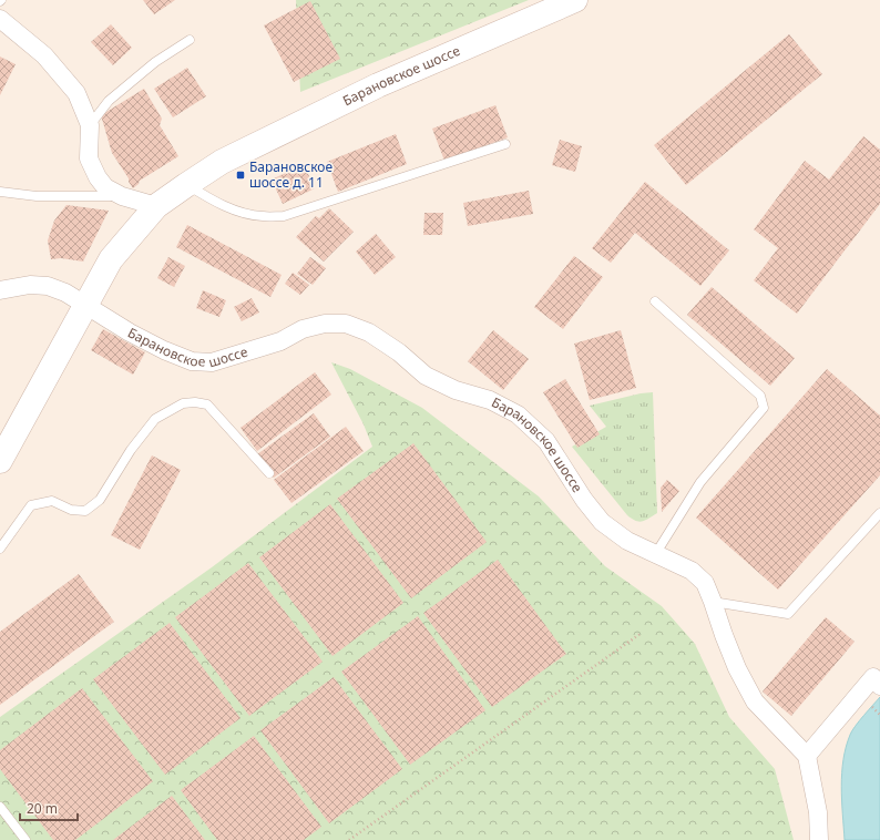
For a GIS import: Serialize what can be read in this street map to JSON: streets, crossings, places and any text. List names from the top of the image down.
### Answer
{
  "streets": {
    "main road": ["Барановское шоссе"]
  },
  "places": {
    "transit": ["Барановское шоссе д. 11"]
  },
  "scale_bar": "20 m"
}
